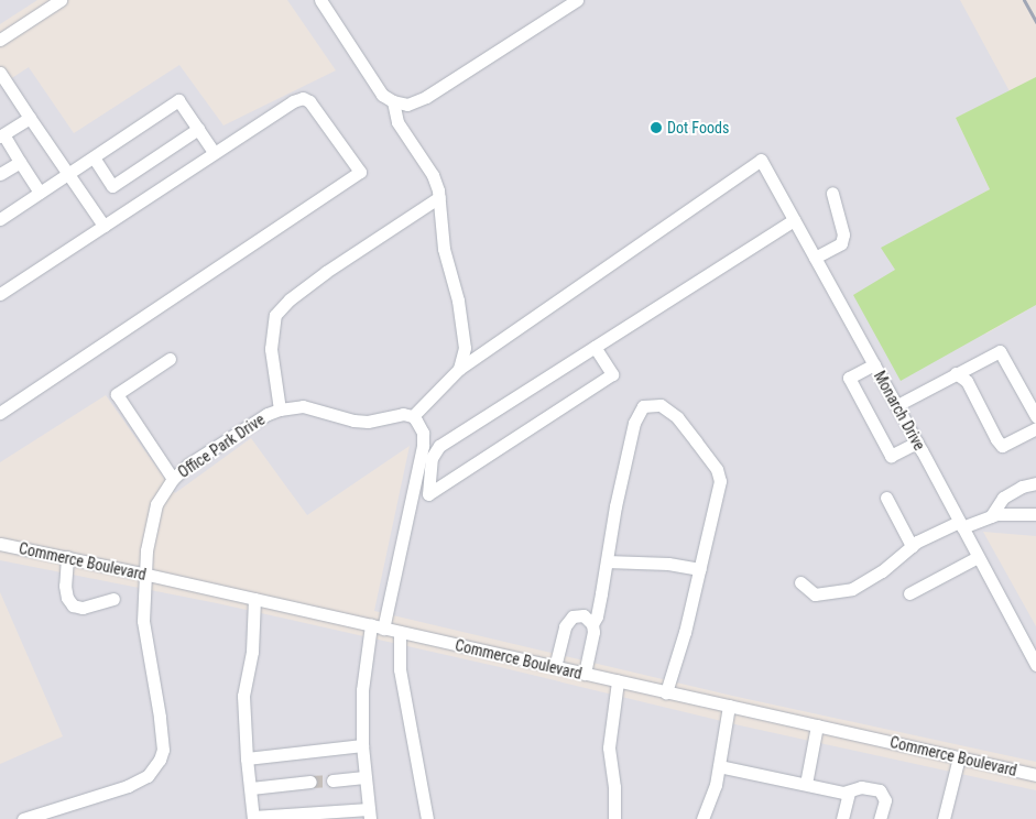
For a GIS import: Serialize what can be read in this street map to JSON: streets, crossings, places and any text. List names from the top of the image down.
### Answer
{
  "streets": {
    "street": ["Monarch Drive", "Office Park Drive", "Commerce Boulevard"]
  },
  "crossings": [
    ["Office Park Drive", "Commerce Boulevard"]
  ],
  "places": ["Dot Foods"]
}
